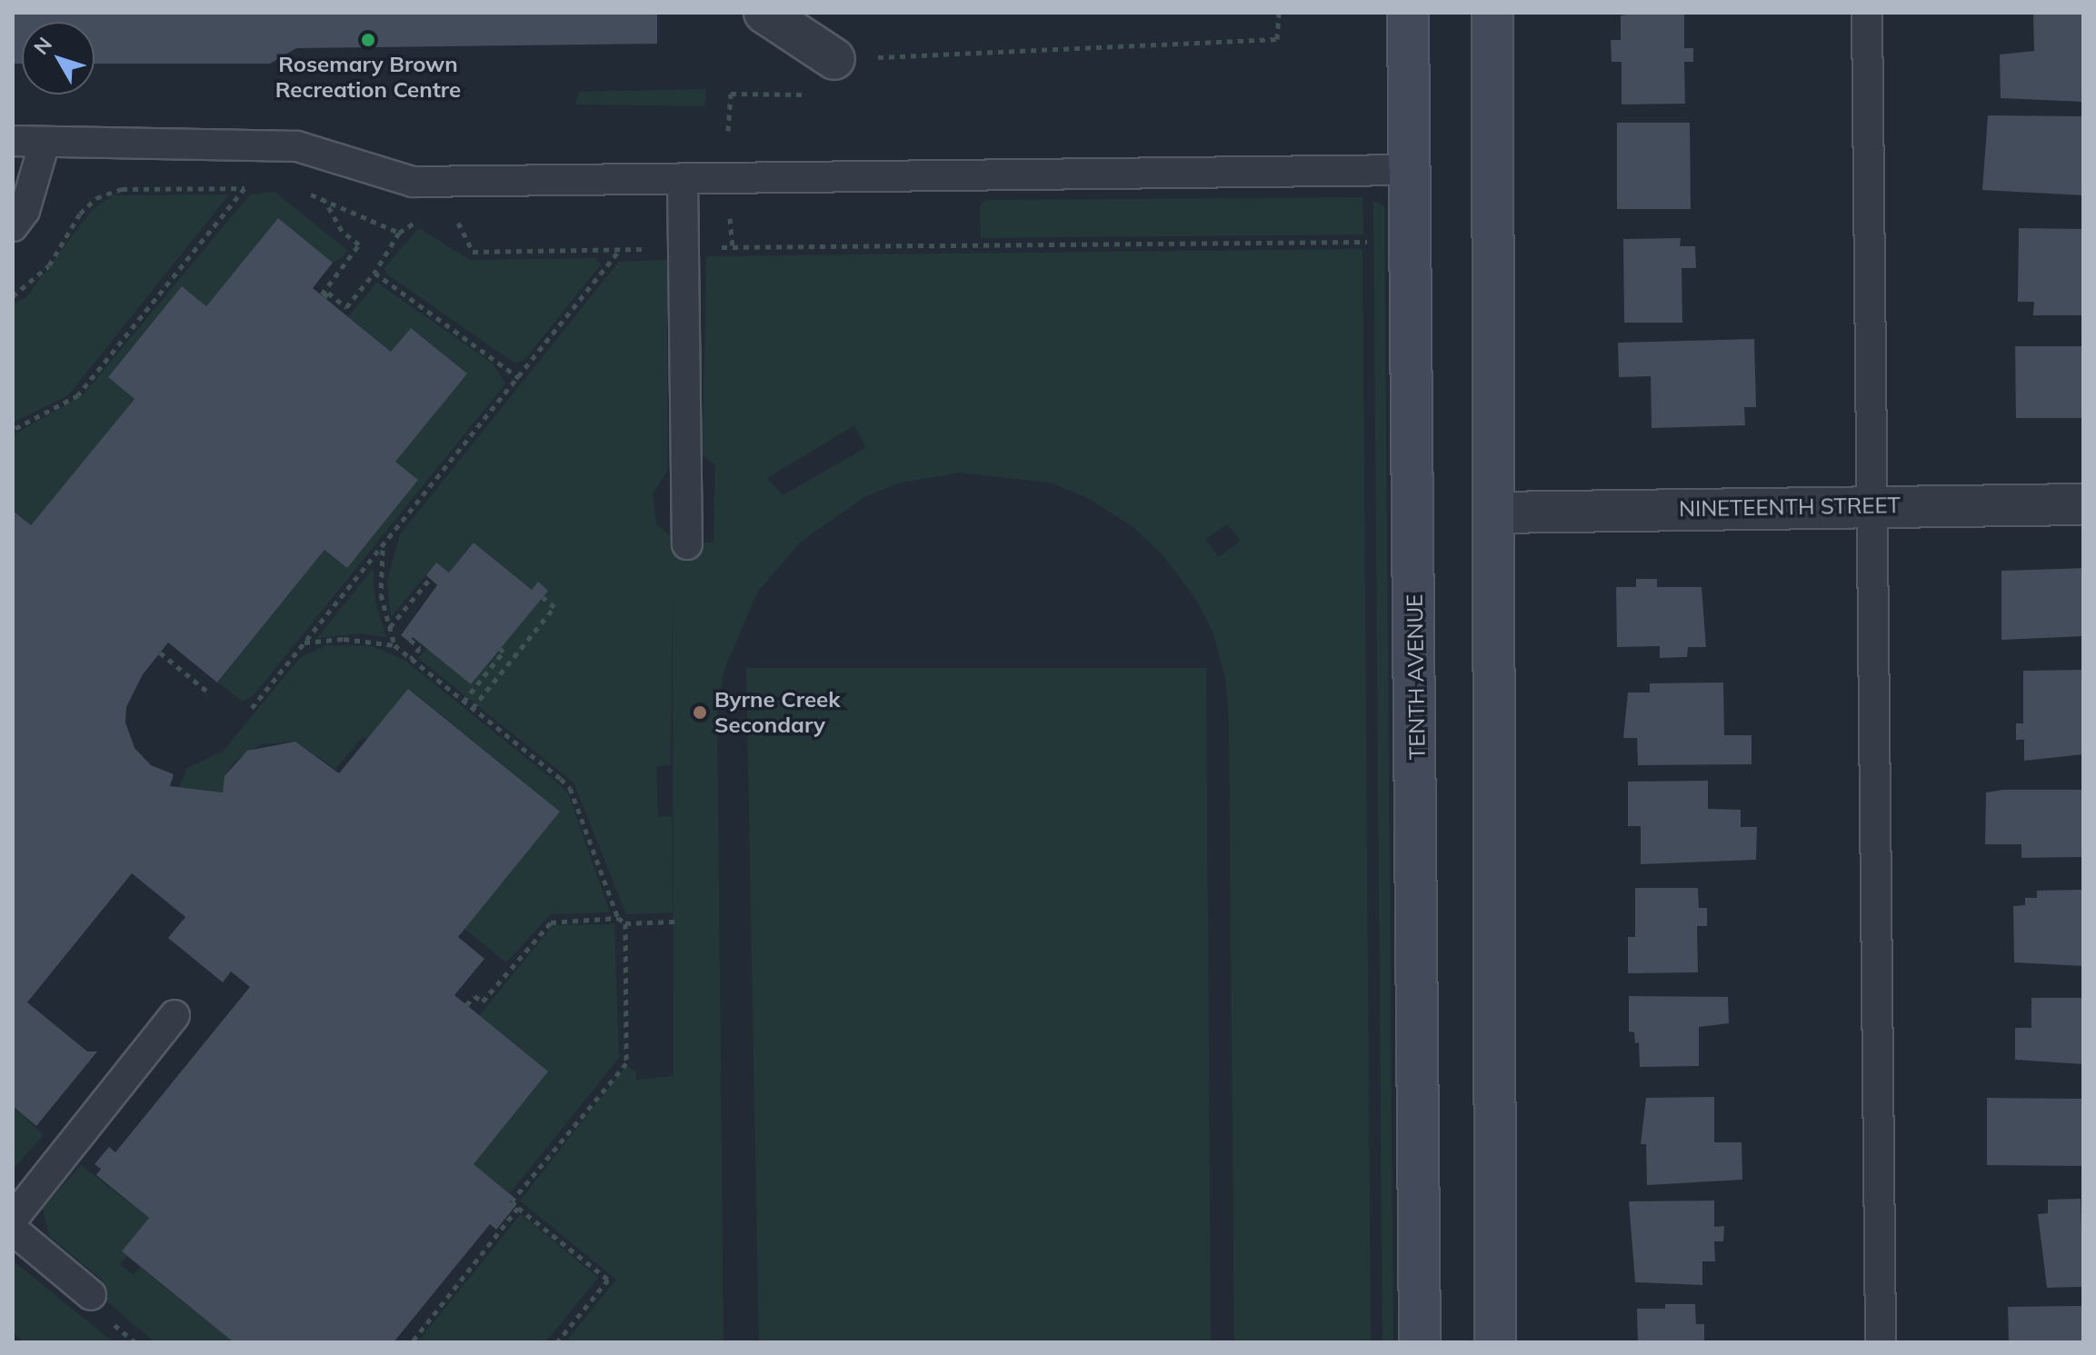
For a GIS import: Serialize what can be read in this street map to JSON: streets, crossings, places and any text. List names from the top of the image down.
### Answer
{
  "streets": {
    "main road": ["TENTH AVENUE"],
    "street": ["NINETEENTH STREET"]
  },
  "places": ["Rosemary Brown Recreation Centre", "Byrne Creek Secondary"],
  "north": "top left"
}
